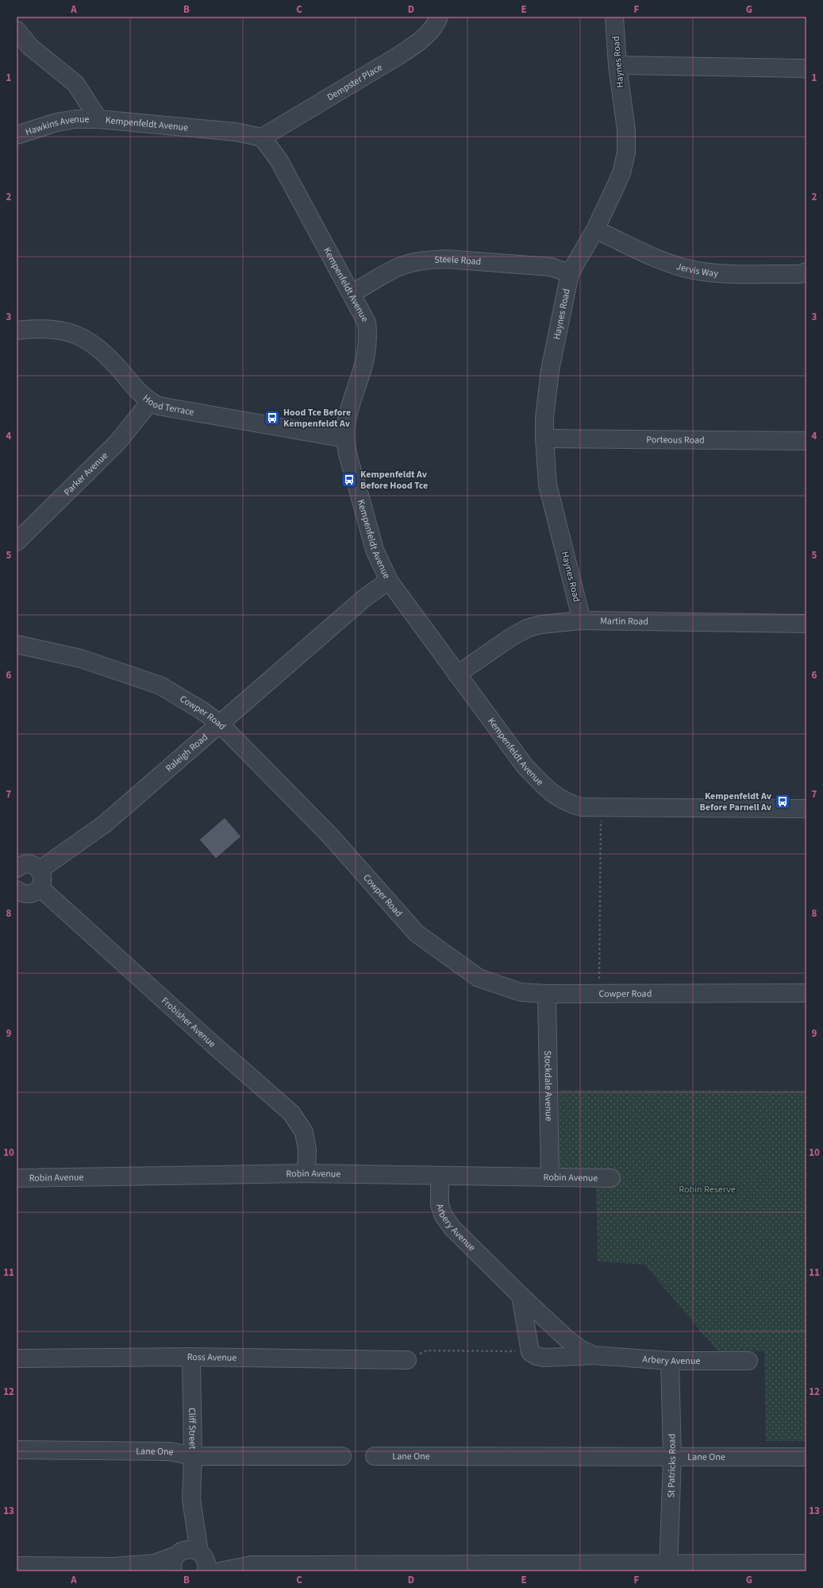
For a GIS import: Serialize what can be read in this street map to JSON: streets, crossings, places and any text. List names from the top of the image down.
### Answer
{
  "streets": {
    "street": [
      "Haynes Road",
      "Dempster Place",
      "Kempenfeldt Avenue",
      "Hawkins Avenue",
      "Steele Road",
      "Jervis Way",
      "Hood Terrace",
      "Porteous Road",
      "Parker Avenue",
      "Martin Road",
      "Cowper Road",
      "Raleigh Road",
      "Frobisher Avenue",
      "Stockdale Avenue",
      "Robin Avenue",
      "Arbery Avenue",
      "Ross Avenue",
      "Cliff Street",
      "Lane One",
      "St Patricks Road"
    ]
  },
  "crossings": [
    ["Haynes Road", "Steele Road"],
    ["Haynes Road", "Jervis Way"],
    ["Haynes Road", "Porteous Road"],
    ["Haynes Road", "Martin Road"],
    ["Dempster Place", "Kempenfeldt Avenue"],
    ["Kempenfeldt Avenue", "Hawkins Avenue"],
    ["Kempenfeldt Avenue", "Steele Road"],
    ["Kempenfeldt Avenue", "Hood Terrace"],
    ["Kempenfeldt Avenue", "Martin Road"],
    ["Kempenfeldt Avenue", "Raleigh Road"],
    ["Hood Terrace", "Parker Avenue"],
    ["Cowper Road", "Raleigh Road"],
    ["Cowper Road", "Stockdale Avenue"],
    ["Frobisher Avenue", "Robin Avenue"],
    ["Stockdale Avenue", "Robin Avenue"],
    ["Robin Avenue", "Arbery Avenue"],
    ["Arbery Avenue", "St Patricks Road"],
    ["Ross Avenue", "Cliff Street"],
    ["Cliff Street", "Lane One"],
    ["Lane One", "St Patricks Road"]
  ],
  "parks": ["Robin Reserve"],
  "places": {
    "bus stop": ["Hood Tce Before Kempenfeldt Av", "Kempenfeldt Av Before Hood Tce", "Kempenfeldt Av Before Parnell Av"]
  },
  "grid": {
    "columns": [
      "A",
      "B",
      "C",
      "D",
      "E",
      "F",
      "G"
    ],
    "rows": [
      "1",
      "2",
      "3",
      "4",
      "5",
      "6",
      "7",
      "8",
      "9",
      "10",
      "11",
      "12",
      "13"
    ]
  }
}
